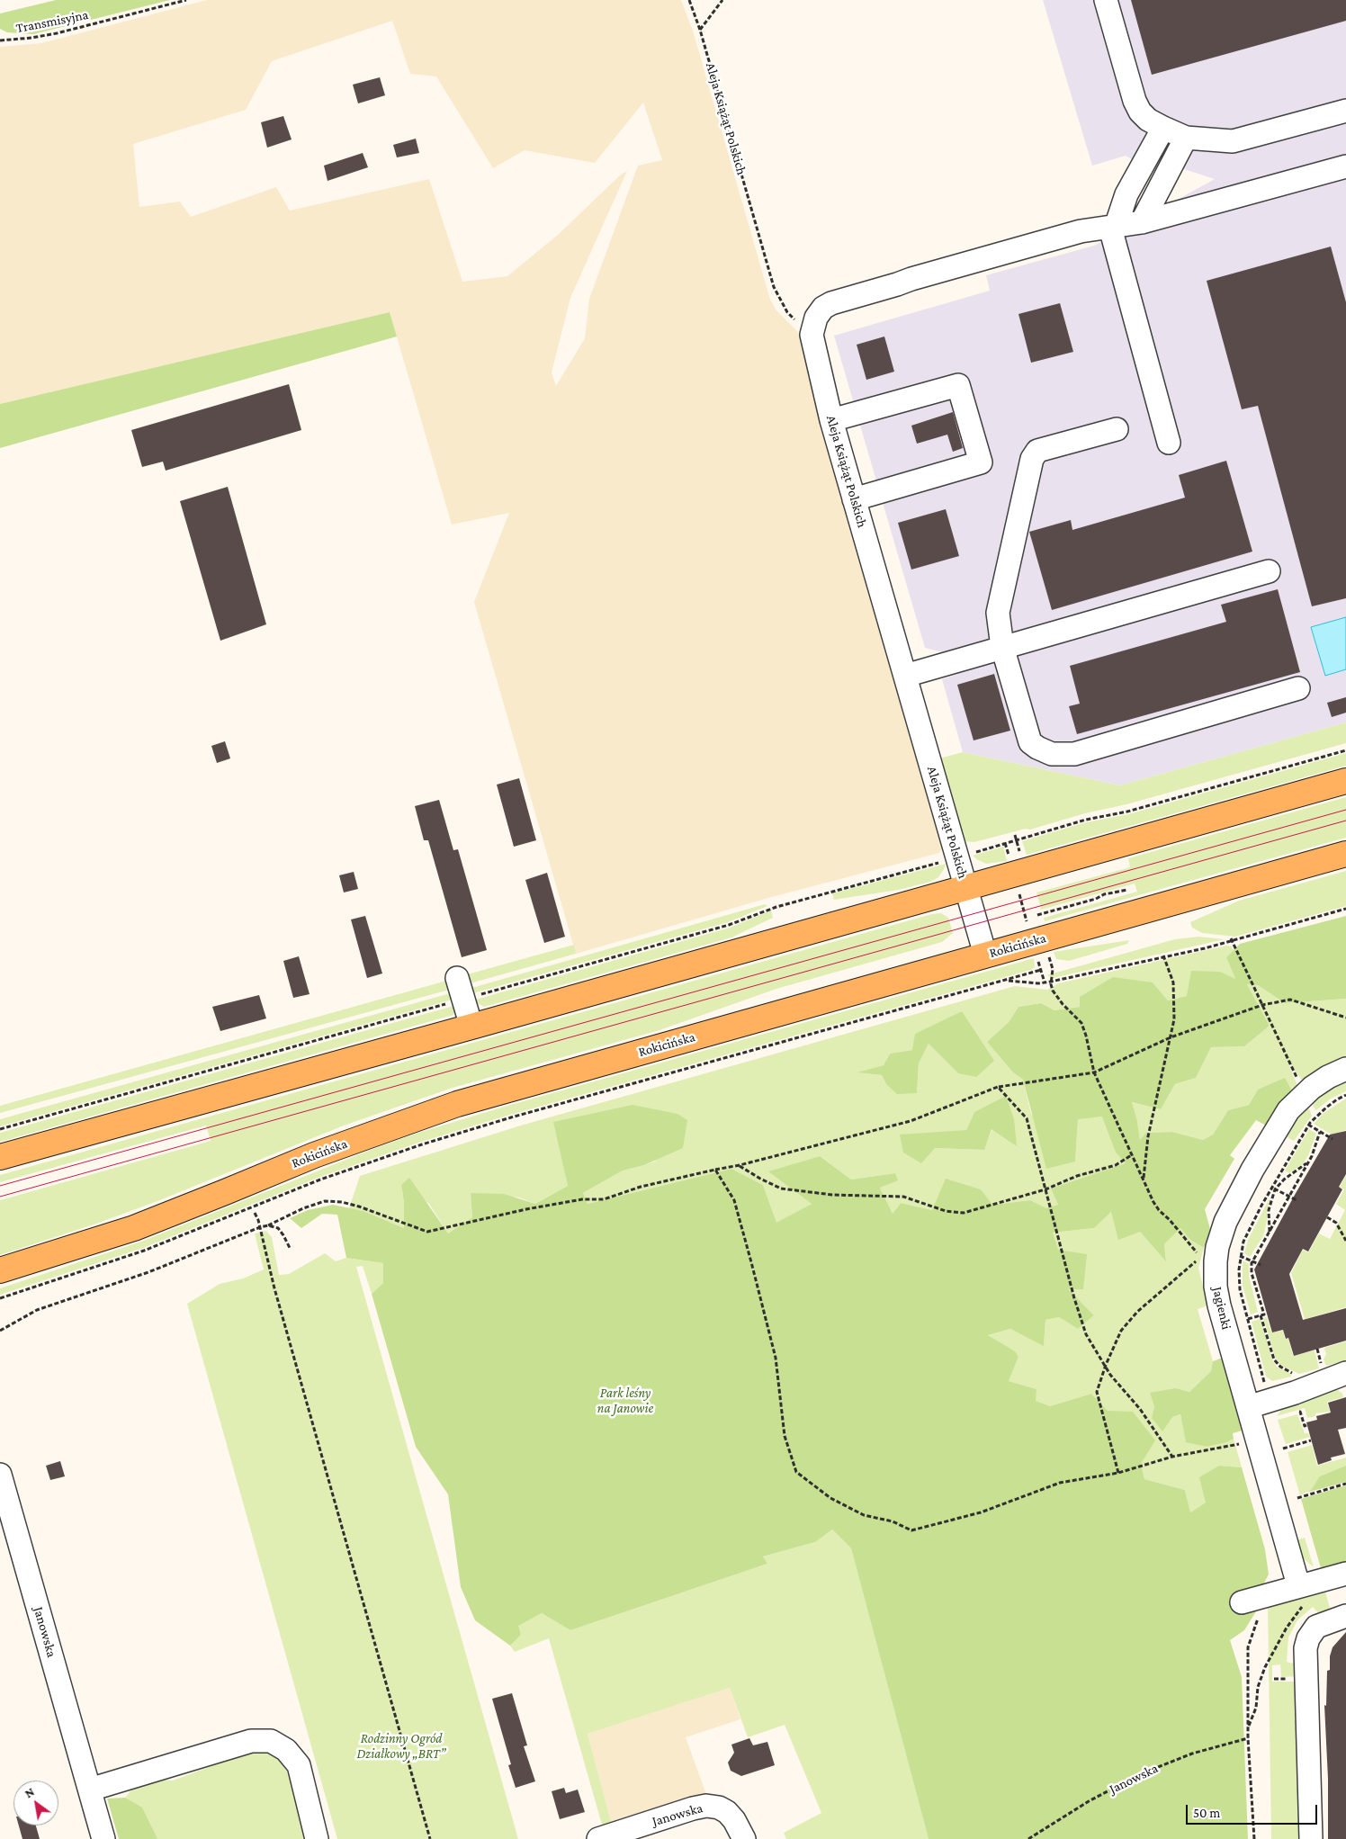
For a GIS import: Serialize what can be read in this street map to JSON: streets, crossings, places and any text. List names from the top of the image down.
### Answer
{
  "streets": {
    "main road": ["Rokicińska"],
    "street": ["Aleja Książąt Polskich", "Jagienki", "Janowska"],
    "path": ["Transmisyjna"]
  },
  "crossings": [
    ["Aleja Książąt Polskich", "Rokicińska"]
  ],
  "parks": ["Park leśny na Janowie", "Rodzinny Ogród Działkowy „BRT”"],
  "scale_bar": "50 m",
  "north": "top left"
}
